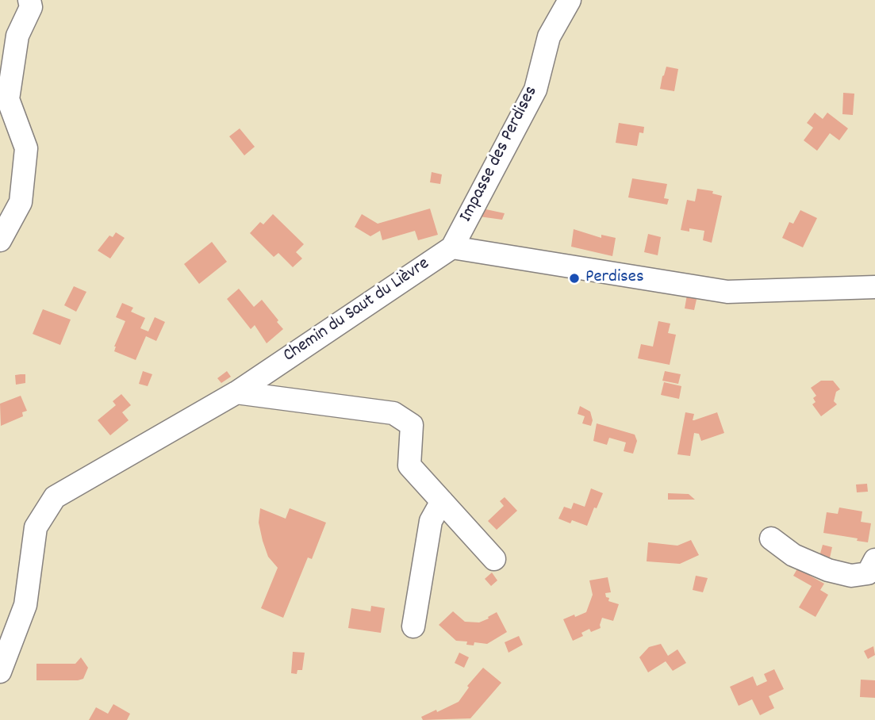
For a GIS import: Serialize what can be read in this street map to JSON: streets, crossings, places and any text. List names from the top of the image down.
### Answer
{
  "streets": {
    "street": ["Impasse des Perdises", "Chemin du Saut du Lièvre"]
  },
  "crossings": [
    ["Impasse des Perdises", "Chemin du Saut du Lièvre"]
  ],
  "places": ["Perdises"]
}
